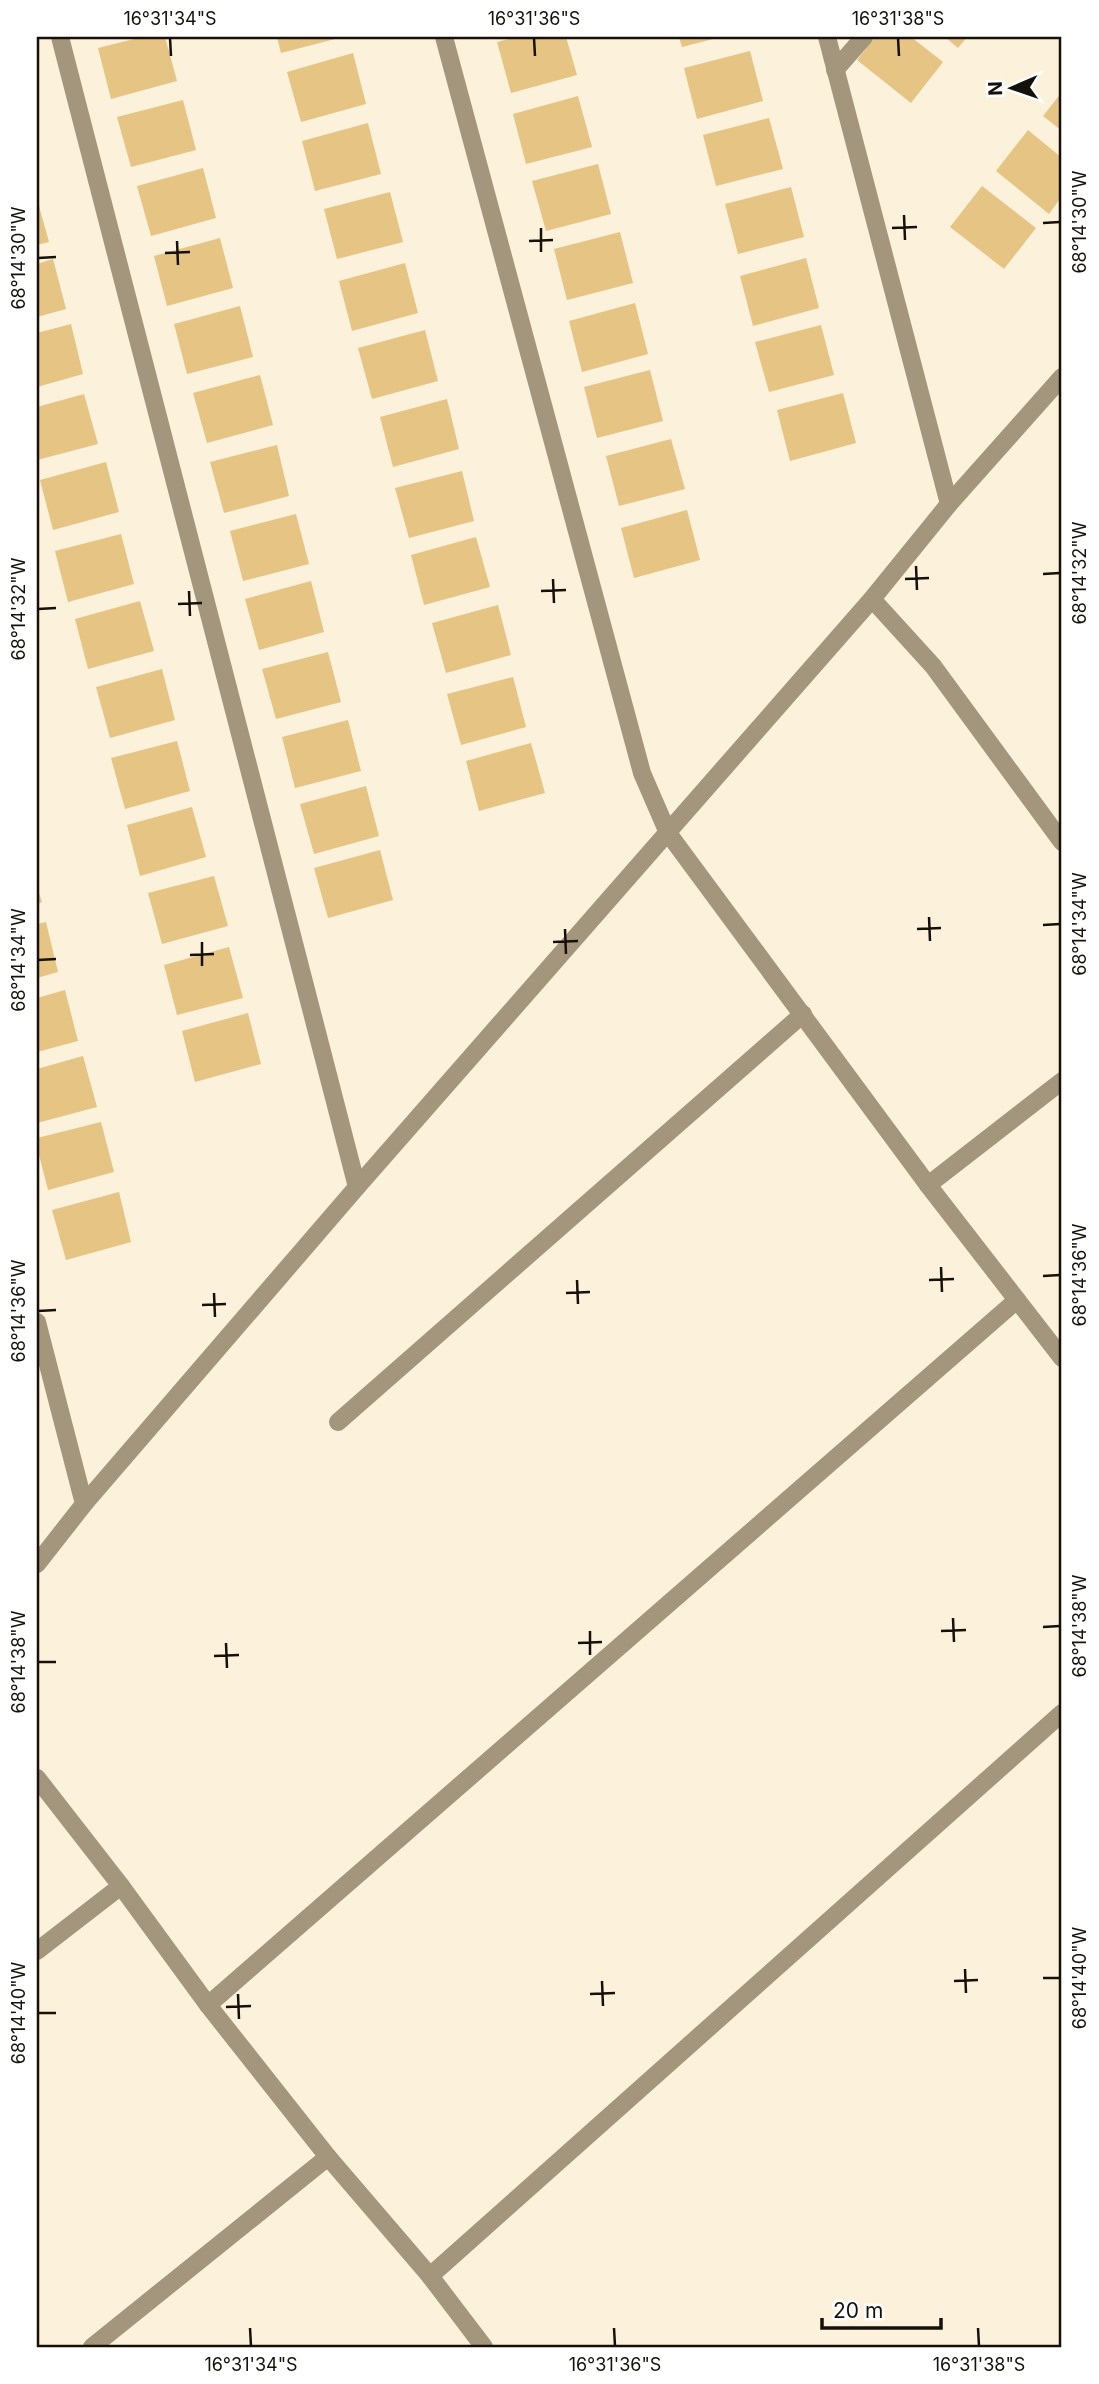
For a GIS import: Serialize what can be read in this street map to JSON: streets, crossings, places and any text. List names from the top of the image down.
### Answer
{
  "scale_bar": "20 m",
  "north": "left",
  "coordinates": [
    "16°31'34\"S",
    "16°31'36\"S",
    "16°31'38\"S",
    "68°14'30\"W",
    "68°14'32\"W",
    "68°14'34\"W",
    "68°14'36\"W",
    "68°14'38\"W",
    "68°14'40\"W"
  ]
}
